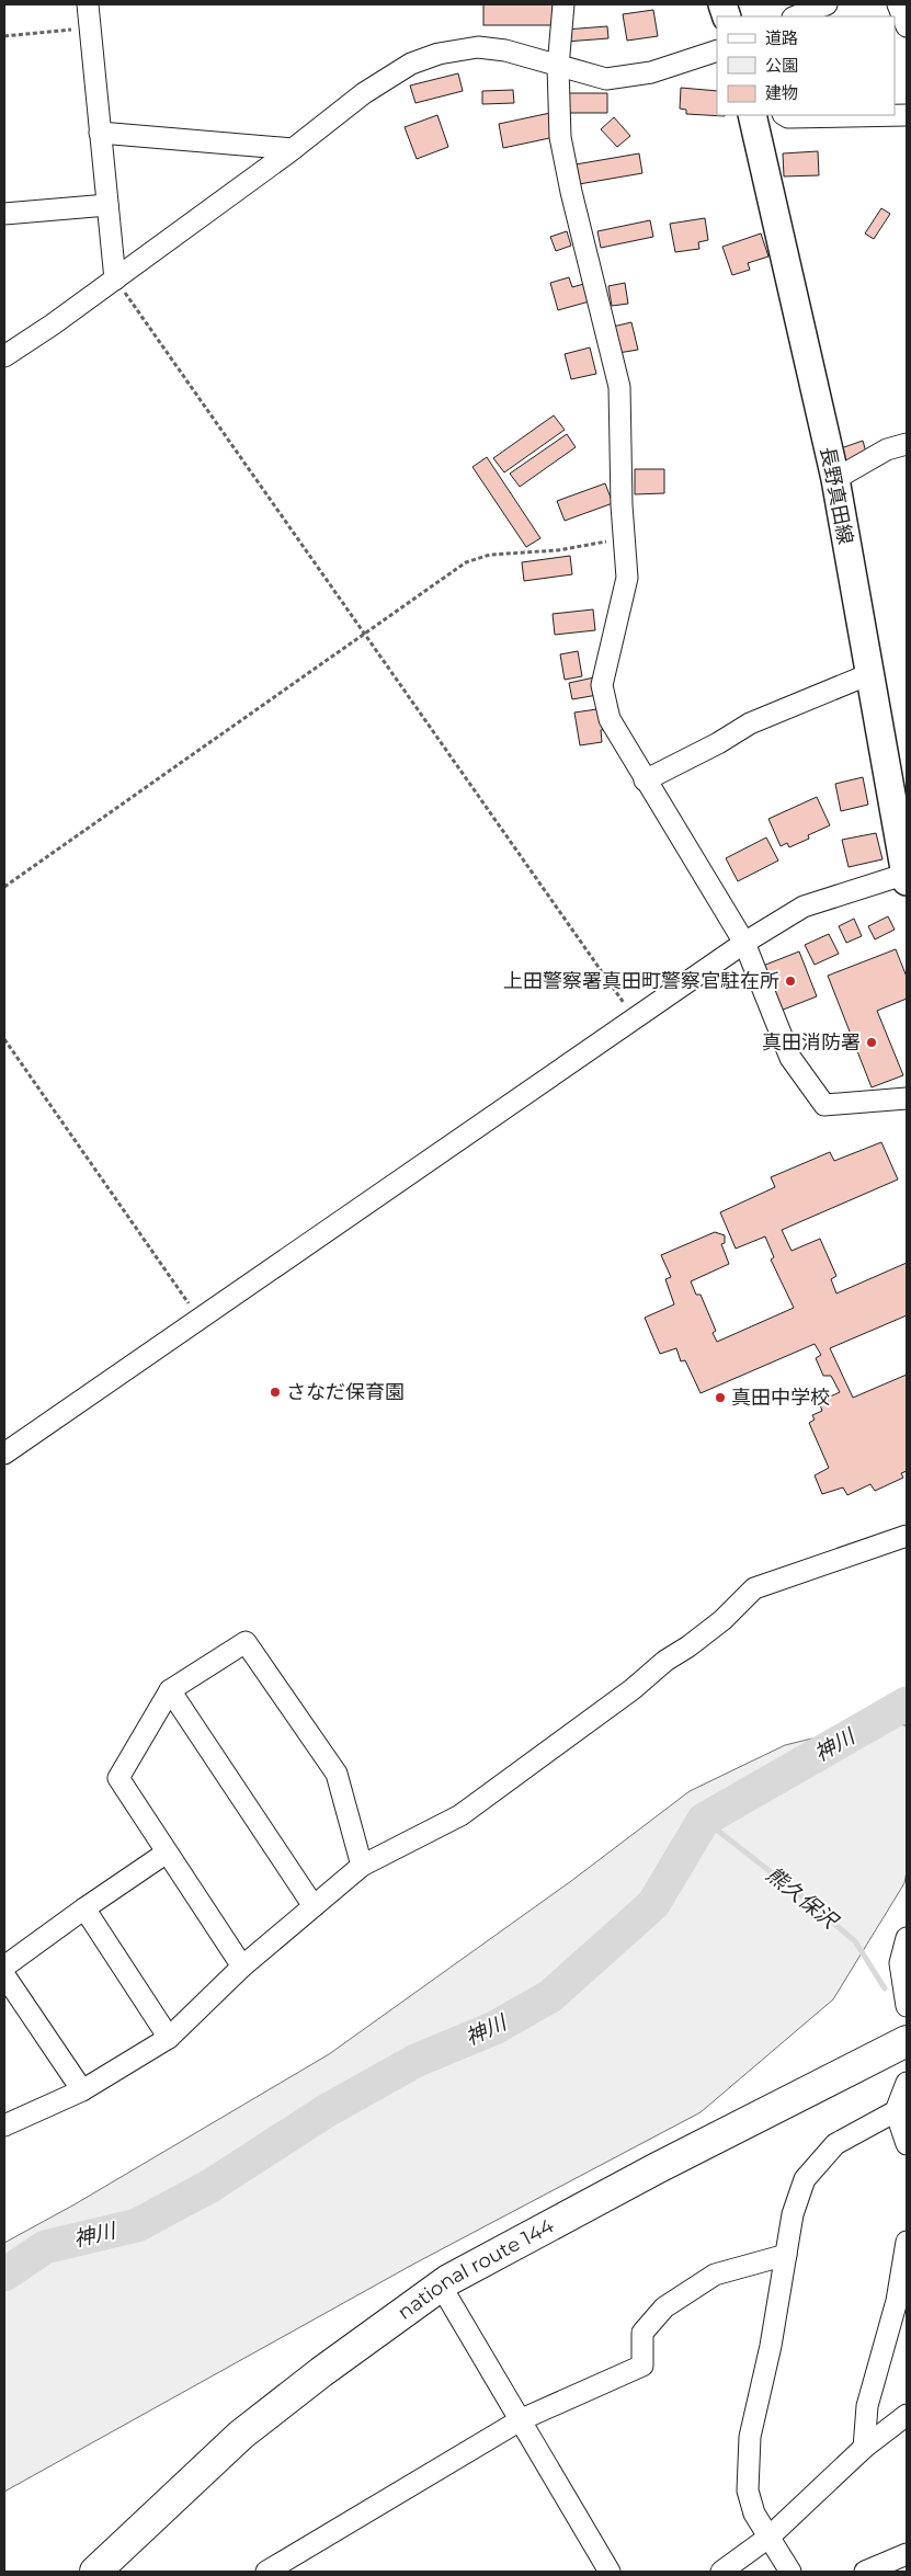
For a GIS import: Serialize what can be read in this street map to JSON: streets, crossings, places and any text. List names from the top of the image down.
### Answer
{
  "streets": {
    "highway": ["national route 144"],
    "main road": ["長野真田線"]
  },
  "water": ["神川", "熊久保沢"],
  "places": [
    "上田警察署真田町警察官駐在所",
    "真田消防署",
    "さなだ保育園",
    "真田中学校"
  ],
  "legend": ["道路", "公園", "建物"]
}
